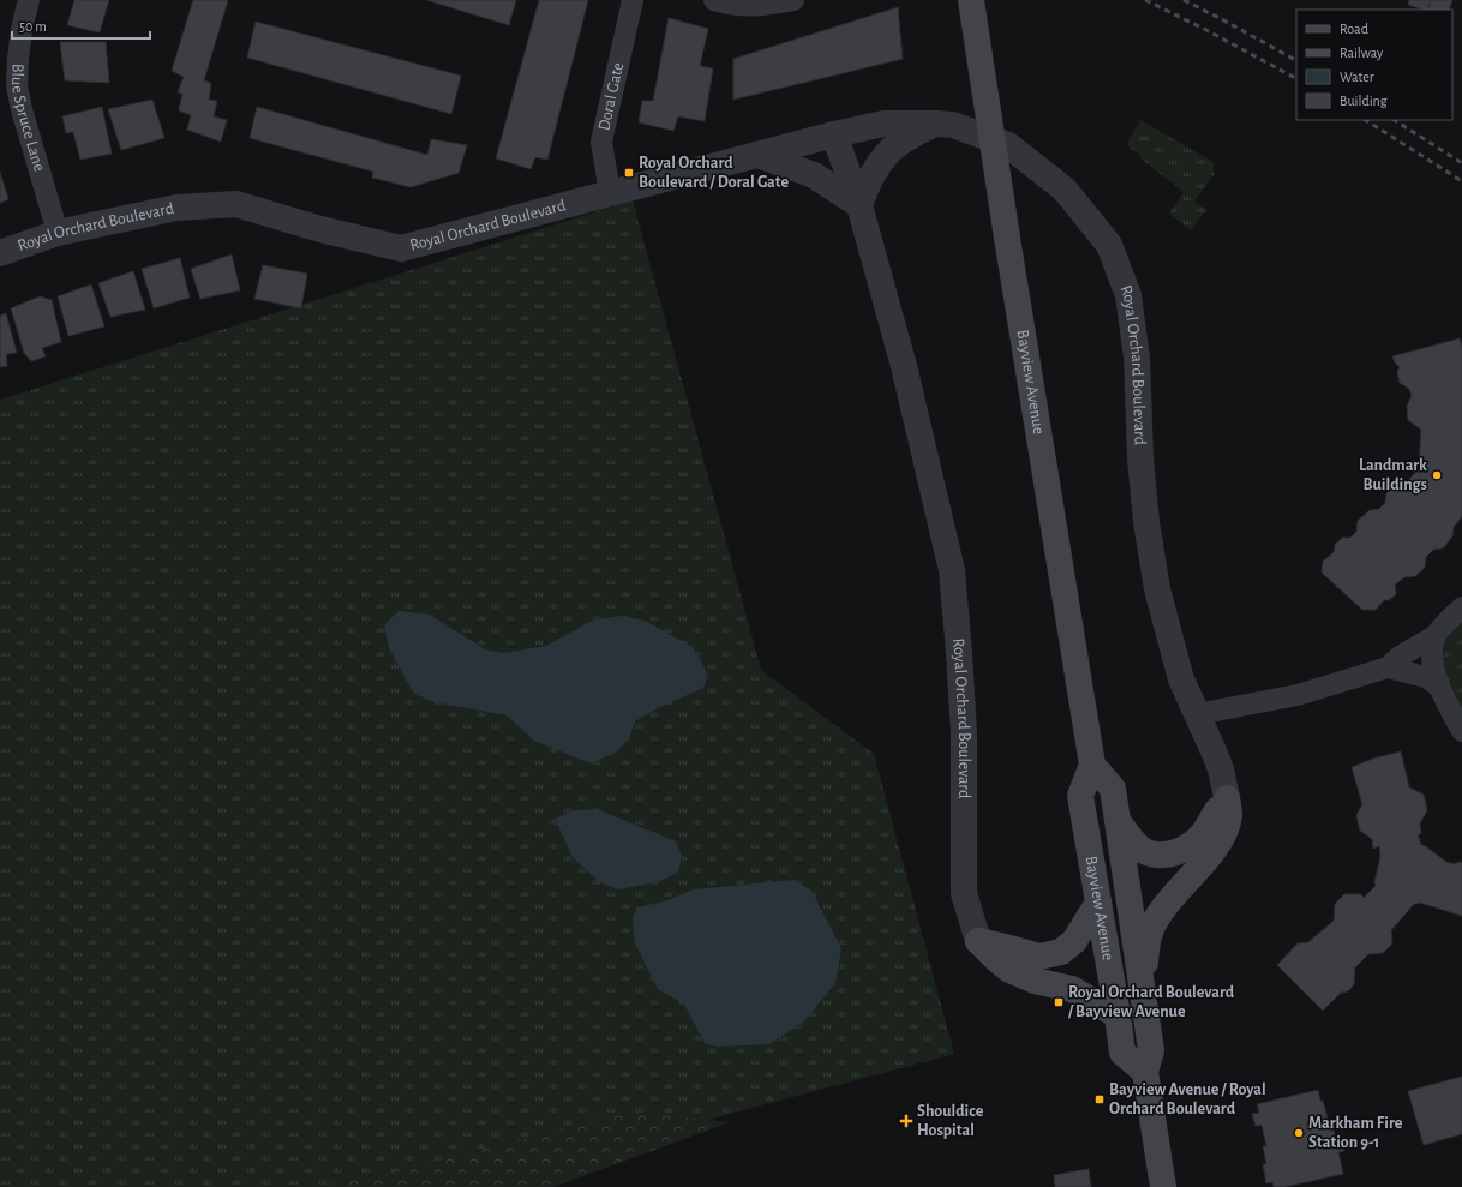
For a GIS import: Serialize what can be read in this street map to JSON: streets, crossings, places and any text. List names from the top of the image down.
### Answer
{
  "streets": {
    "main road": ["Bayview Avenue"],
    "street": ["Doral Gate", "Blue Spruce Lane", "Royal Orchard Boulevard"]
  },
  "crossings": [
    ["Doral Gate", "Royal Orchard Boulevard"],
    ["Blue Spruce Lane", "Royal Orchard Boulevard"]
  ],
  "places": {
    "transit": ["Royal Orchard Boulevard / Doral Gate", "Royal Orchard Boulevard / Bayview Avenue", "Bayview Avenue / Royal Orchard Boulevard"],
    "other": ["Landmark Buildings", "Markham Fire Station 9-1"],
    "health": ["Shouldice Hospital"]
  },
  "legend": [
    "Road",
    "Railway",
    "Water",
    "Building"
  ],
  "scale_bar": "50 m"
}
